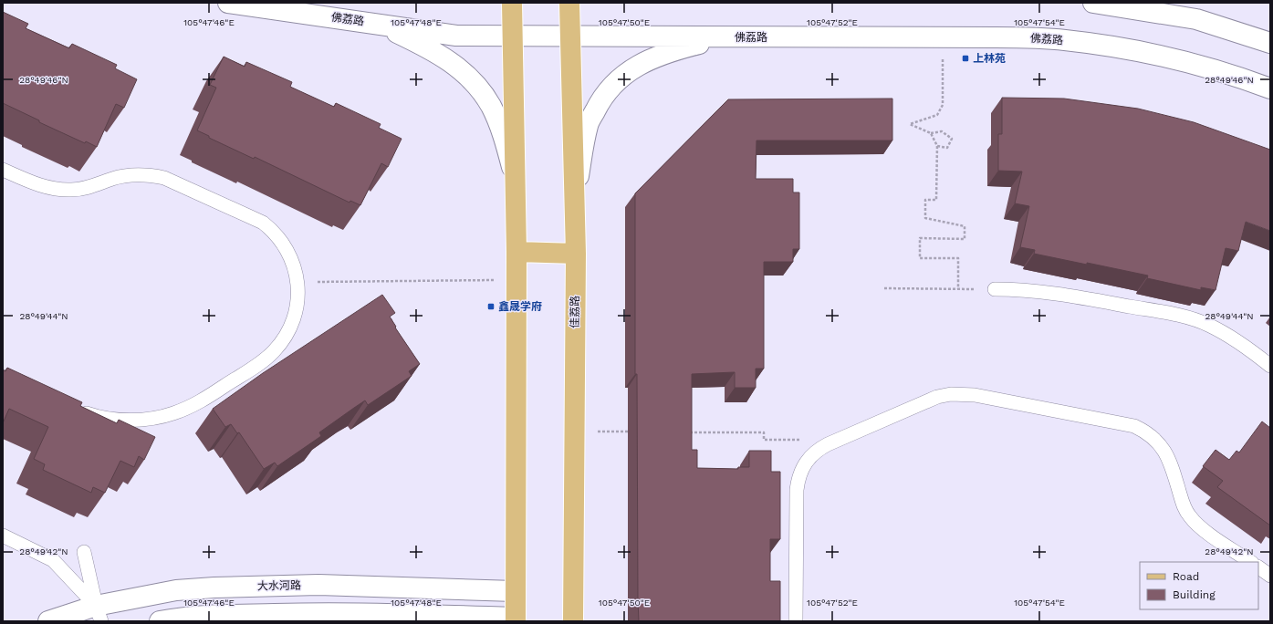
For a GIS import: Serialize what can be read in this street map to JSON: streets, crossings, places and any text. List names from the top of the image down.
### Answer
{
  "streets": {
    "main road": ["佛荔路", "佳荔路", "大水河路"]
  },
  "crossings": [
    ["佛荔路", "佳荔路"]
  ],
  "places": {
    "transit": ["上林苑", "鑫晟学府"]
  },
  "legend": ["Road", "Building"],
  "coordinates": [
    "105°47'46\"E",
    "105°47'48\"E",
    "105°47'50\"E",
    "105°47'52\"E",
    "105°47'54\"E",
    "28°49'46\"N",
    "28°49'44\"N",
    "28°49'42\"N"
  ]
}
